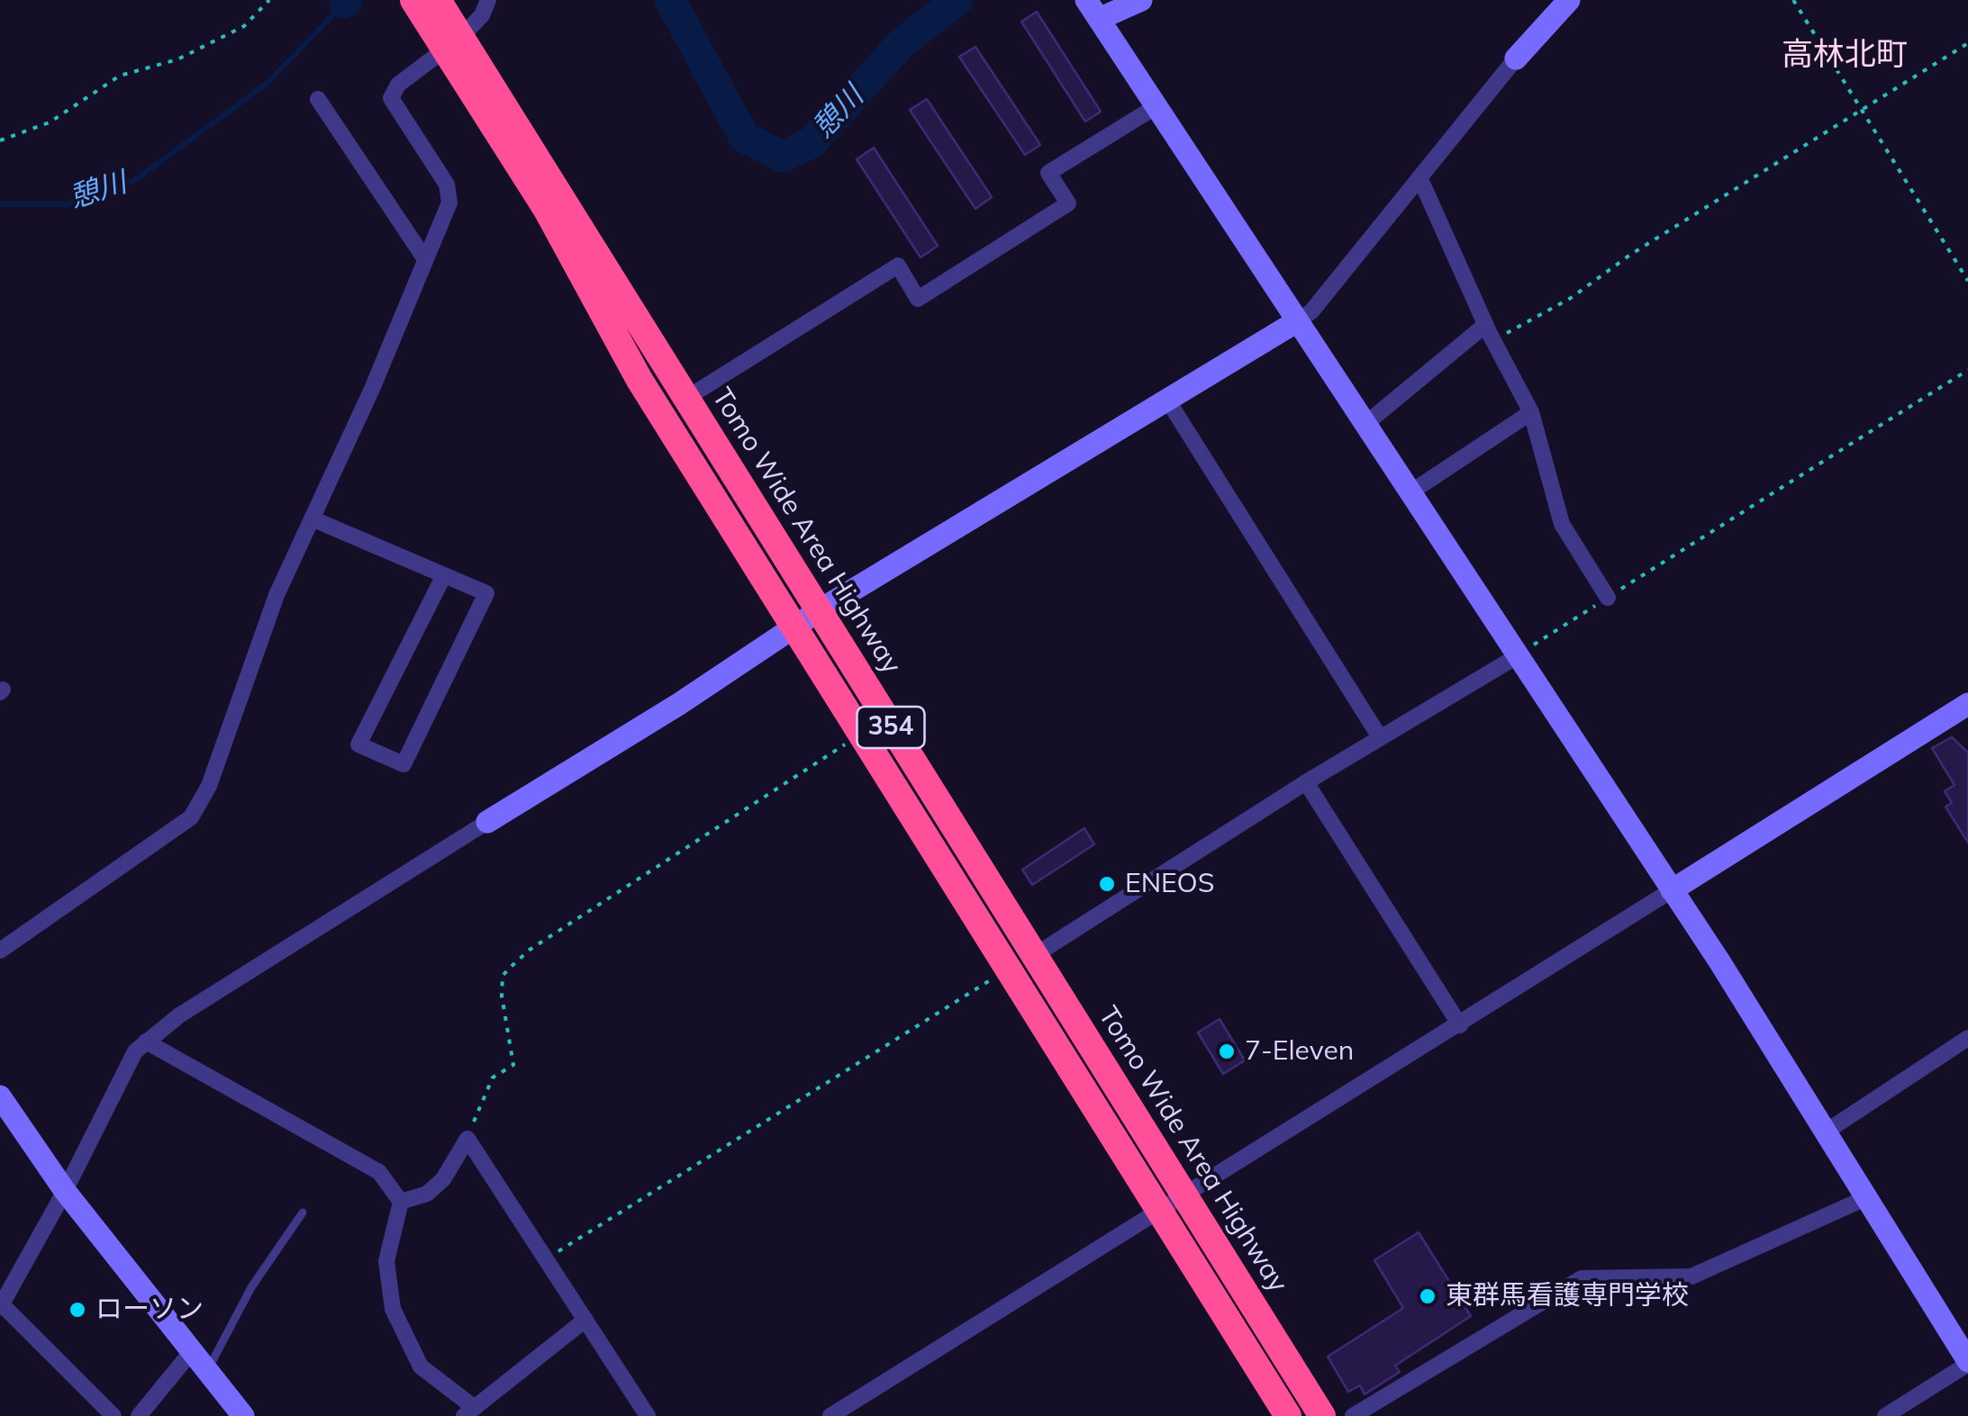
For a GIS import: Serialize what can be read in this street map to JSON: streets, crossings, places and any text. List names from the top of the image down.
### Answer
{
  "streets": {
    "highway": ["Tomo Wide Area Highway", "354"]
  },
  "districts": ["高林北町"],
  "water": ["憩川"],
  "places": [
    "ENEOS",
    "7-Eleven",
    "東群馬看護専門学校",
    "ローソン"
  ]
}
